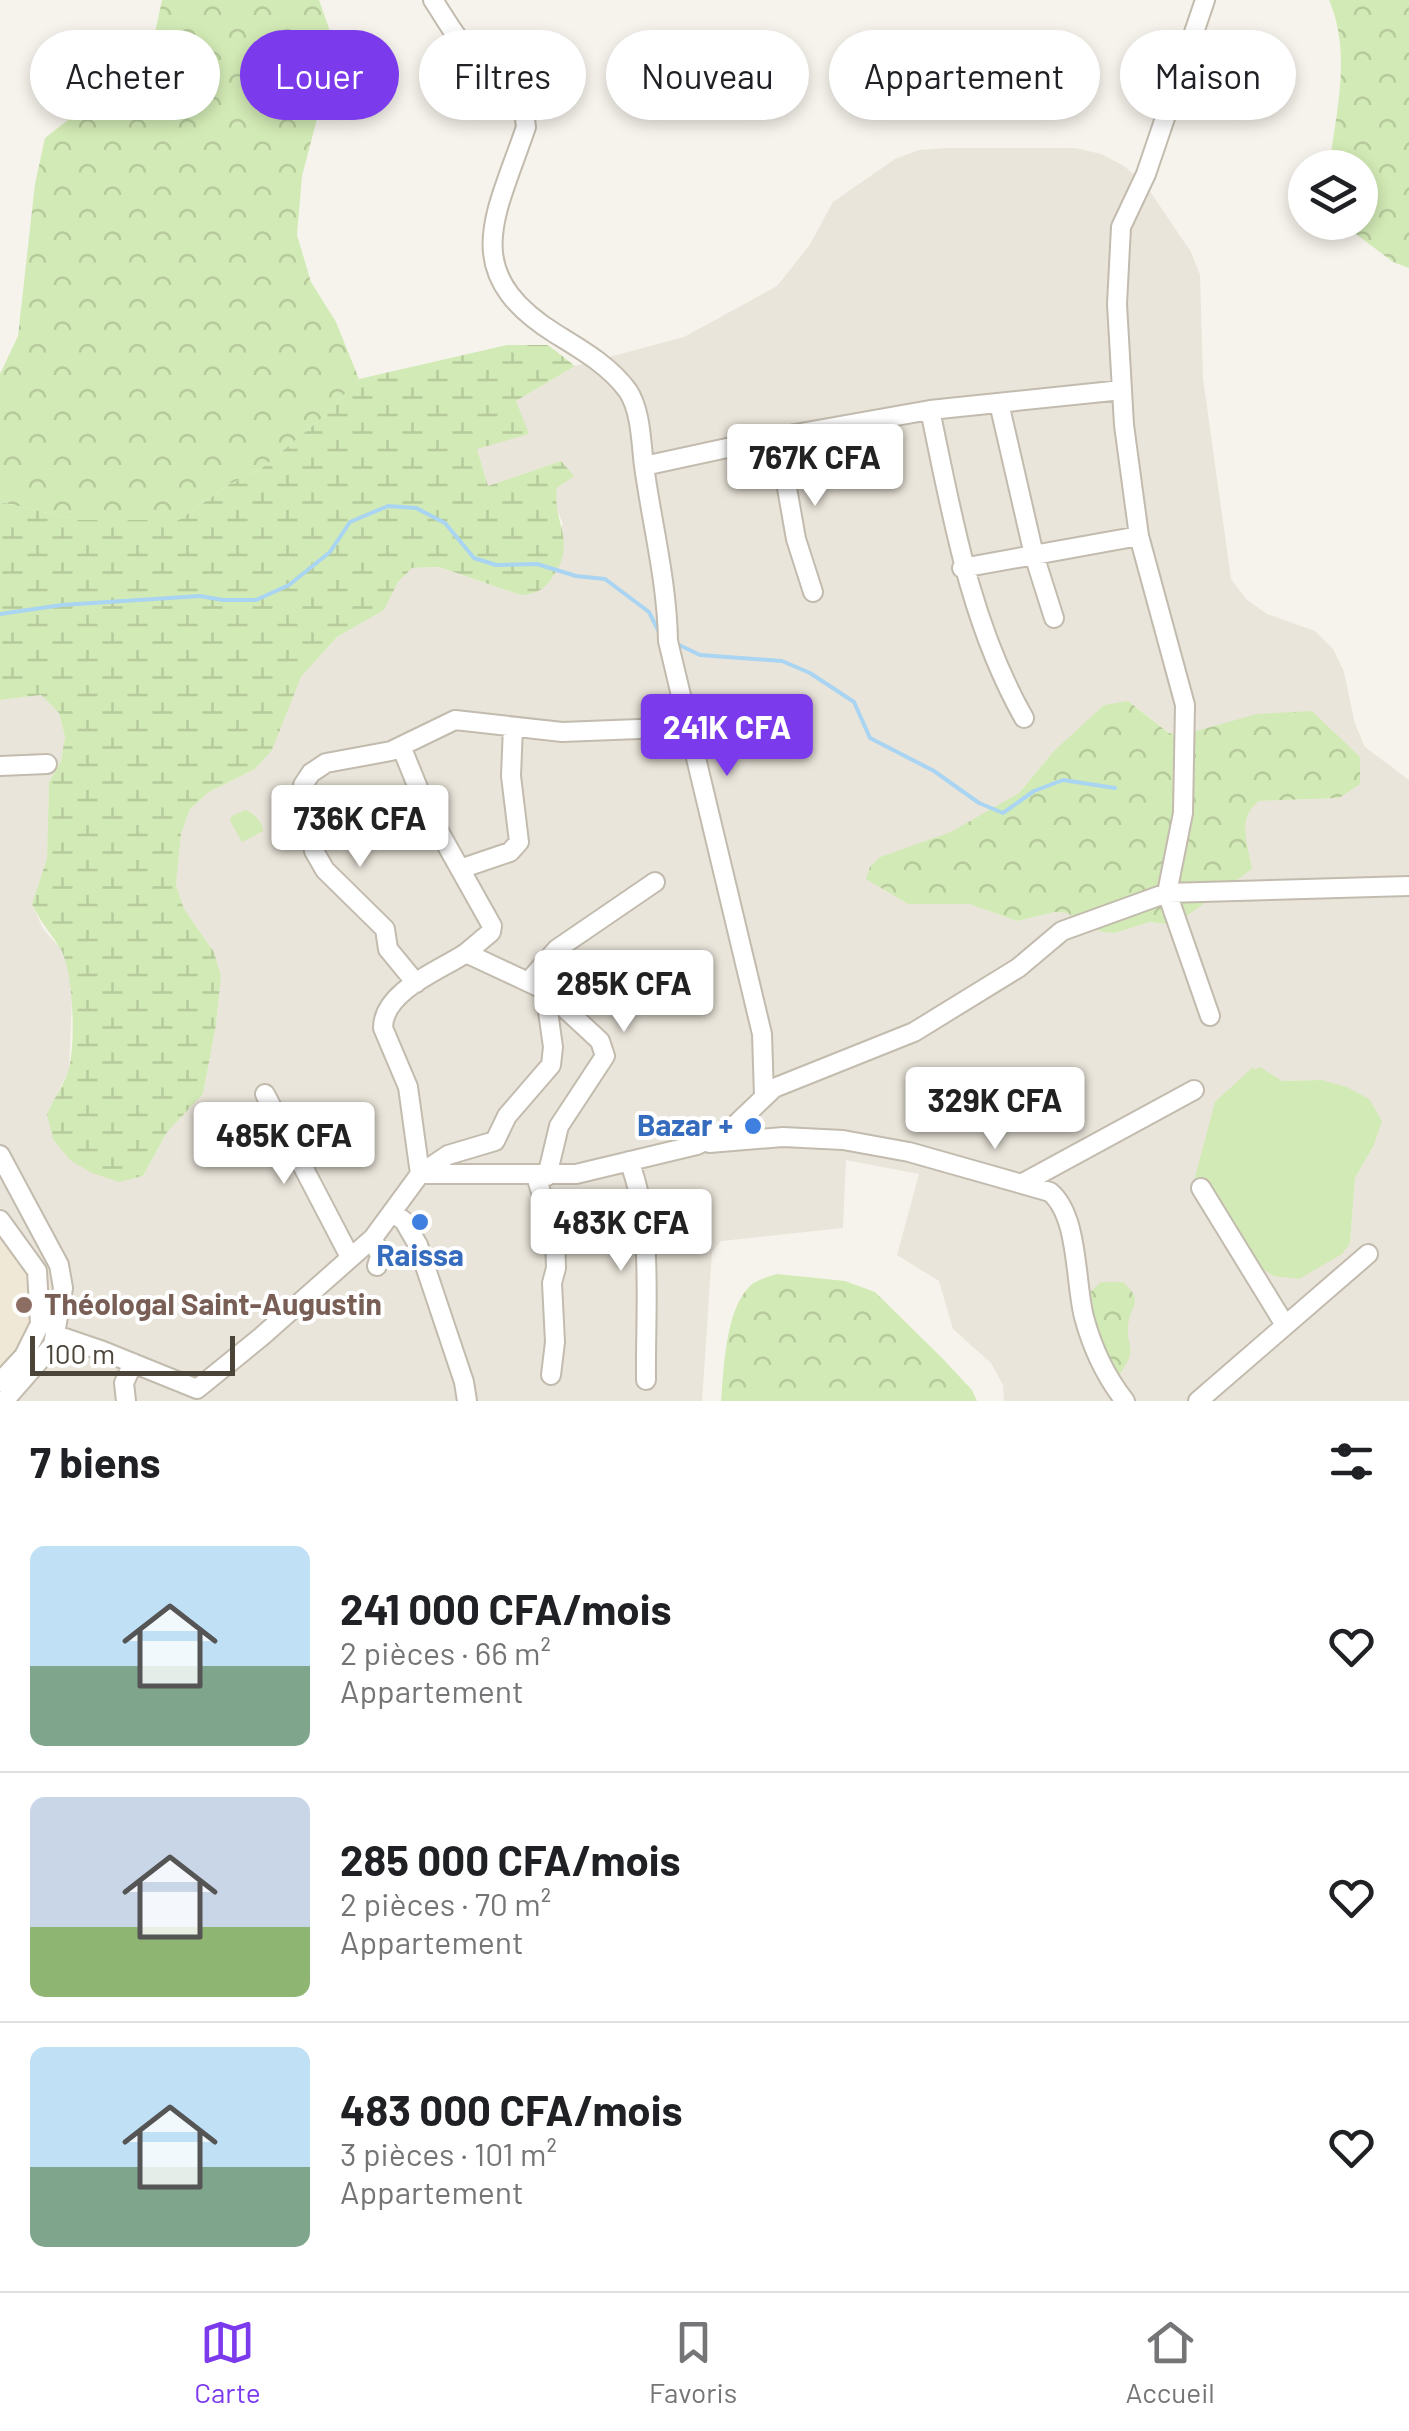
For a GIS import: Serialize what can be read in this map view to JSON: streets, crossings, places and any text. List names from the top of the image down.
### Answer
{
  "places": ["Bazar +", "Raissa", "Théologal Saint-Augustin"],
  "scale_bar": "100 m",
  "page": {
    "chip": [
      "Acheter",
      "Louer",
      "Filtres",
      "Nouveau",
      "Appartement",
      "Maison"
    ],
    "price": [
      "767K CFA",
      "241K CFA",
      "736K CFA",
      "285K CFA",
      "329K CFA",
      "485K CFA",
      "483K CFA"
    ],
    "scale": "100 m",
    "heading": "7 biens",
    "list": [
      {
        "name": "241 000 CFA/mois",
        "note": "2 pièces · 66 m² · Appartement"
      },
      {
        "name": "285 000 CFA/mois",
        "note": "2 pièces · 70 m² · Appartement"
      },
      {
        "name": "483 000 CFA/mois",
        "note": "3 pièces · 101 m² · Appartement"
      }
    ],
    "tabs": ["Carte", "Favoris", "Accueil"]
  }
}
